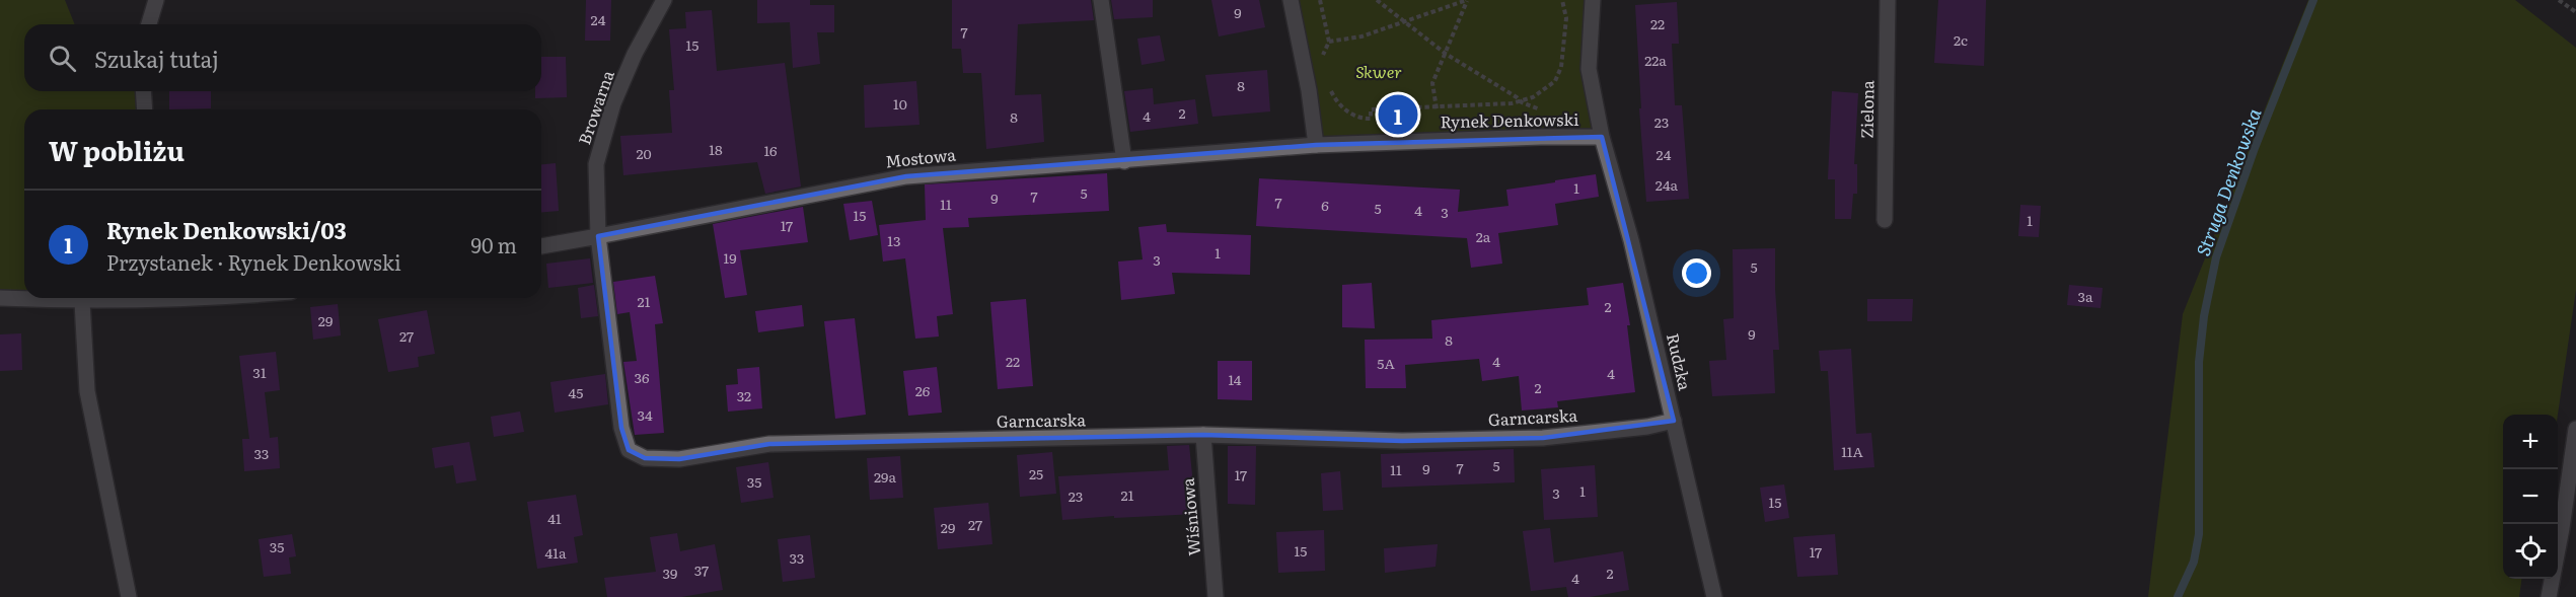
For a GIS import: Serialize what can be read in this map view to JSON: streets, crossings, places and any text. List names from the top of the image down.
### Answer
{
  "streets": {
    "street": [
      "Browarna",
      "Zielona",
      "Rynek Denkowski",
      "Mostowa",
      "Rudzka",
      "Garncarska",
      "Wiśniowa"
    ]
  },
  "crossings": [
    ["Browarna", "Mostowa"],
    ["Browarna", "Garncarska"],
    ["Rynek Denkowski", "Mostowa"],
    ["Rynek Denkowski", "Rudzka"],
    ["Mostowa", "Garncarska"],
    ["Rudzka", "Garncarska"],
    ["Garncarska", "Wiśniowa"]
  ],
  "water": ["Struga Denkowska"],
  "parks": ["Skwer"],
  "house_numbers": [
    "9",
    "24",
    "22",
    "7",
    "2c",
    "15",
    "22a",
    "8",
    "10",
    "2",
    "4",
    "8",
    "23",
    "18",
    "16",
    "20",
    "24",
    "24a",
    "1",
    "5",
    "7",
    "9",
    "7",
    "11",
    "6",
    "5",
    "4",
    "3",
    "15",
    "1",
    "17",
    "2a",
    "13",
    "1",
    "19",
    "3",
    "5",
    "3a",
    "21",
    "2",
    "29",
    "9",
    "27",
    "8",
    "22",
    "4",
    "5A",
    "31",
    "4",
    "36",
    "14",
    "2",
    "26",
    "45",
    "32",
    "34",
    "11A",
    "33",
    "5",
    "7",
    "9",
    "11",
    "25",
    "17",
    "29a",
    "35",
    "1",
    "3",
    "21",
    "23",
    "15",
    "41",
    "27",
    "29",
    "35",
    "15",
    "17",
    "41a",
    "33",
    "37",
    "39",
    "2",
    "4"
  ],
  "page": {
    "search": "Szukaj tutaj",
    "pins": "1",
    "heading": "W pobliżu",
    "list": [
      {
        "mark": "1",
        "name": "Rynek Denkowski/03",
        "note": "Przystanek · Rynek Denkowski",
        "value": "90 m"
      }
    ],
    "map_buttons": ["+", "−"]
  }
}
